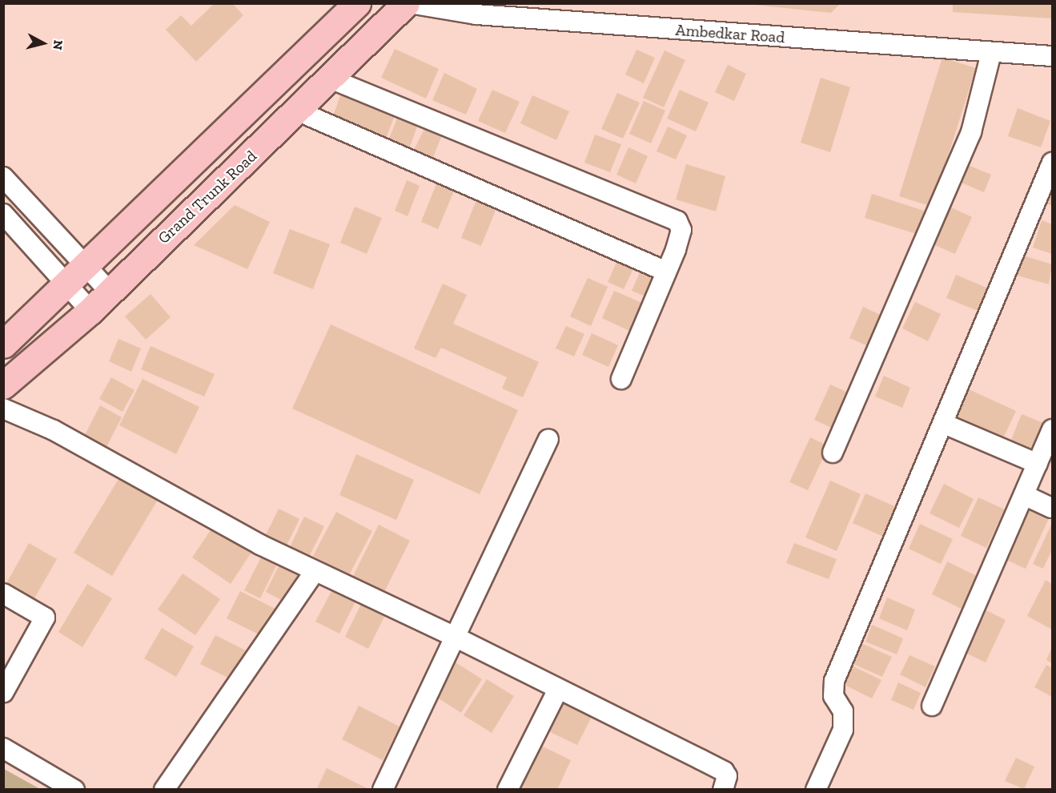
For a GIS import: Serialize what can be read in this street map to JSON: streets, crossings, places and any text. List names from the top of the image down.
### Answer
{
  "streets": {
    "highway": ["Grand Trunk Road"],
    "street": ["Ambedkar Road"]
  },
  "crossings": [
    ["Ambedkar Road", "Grand Trunk Road"]
  ],
  "north": "right"
}
